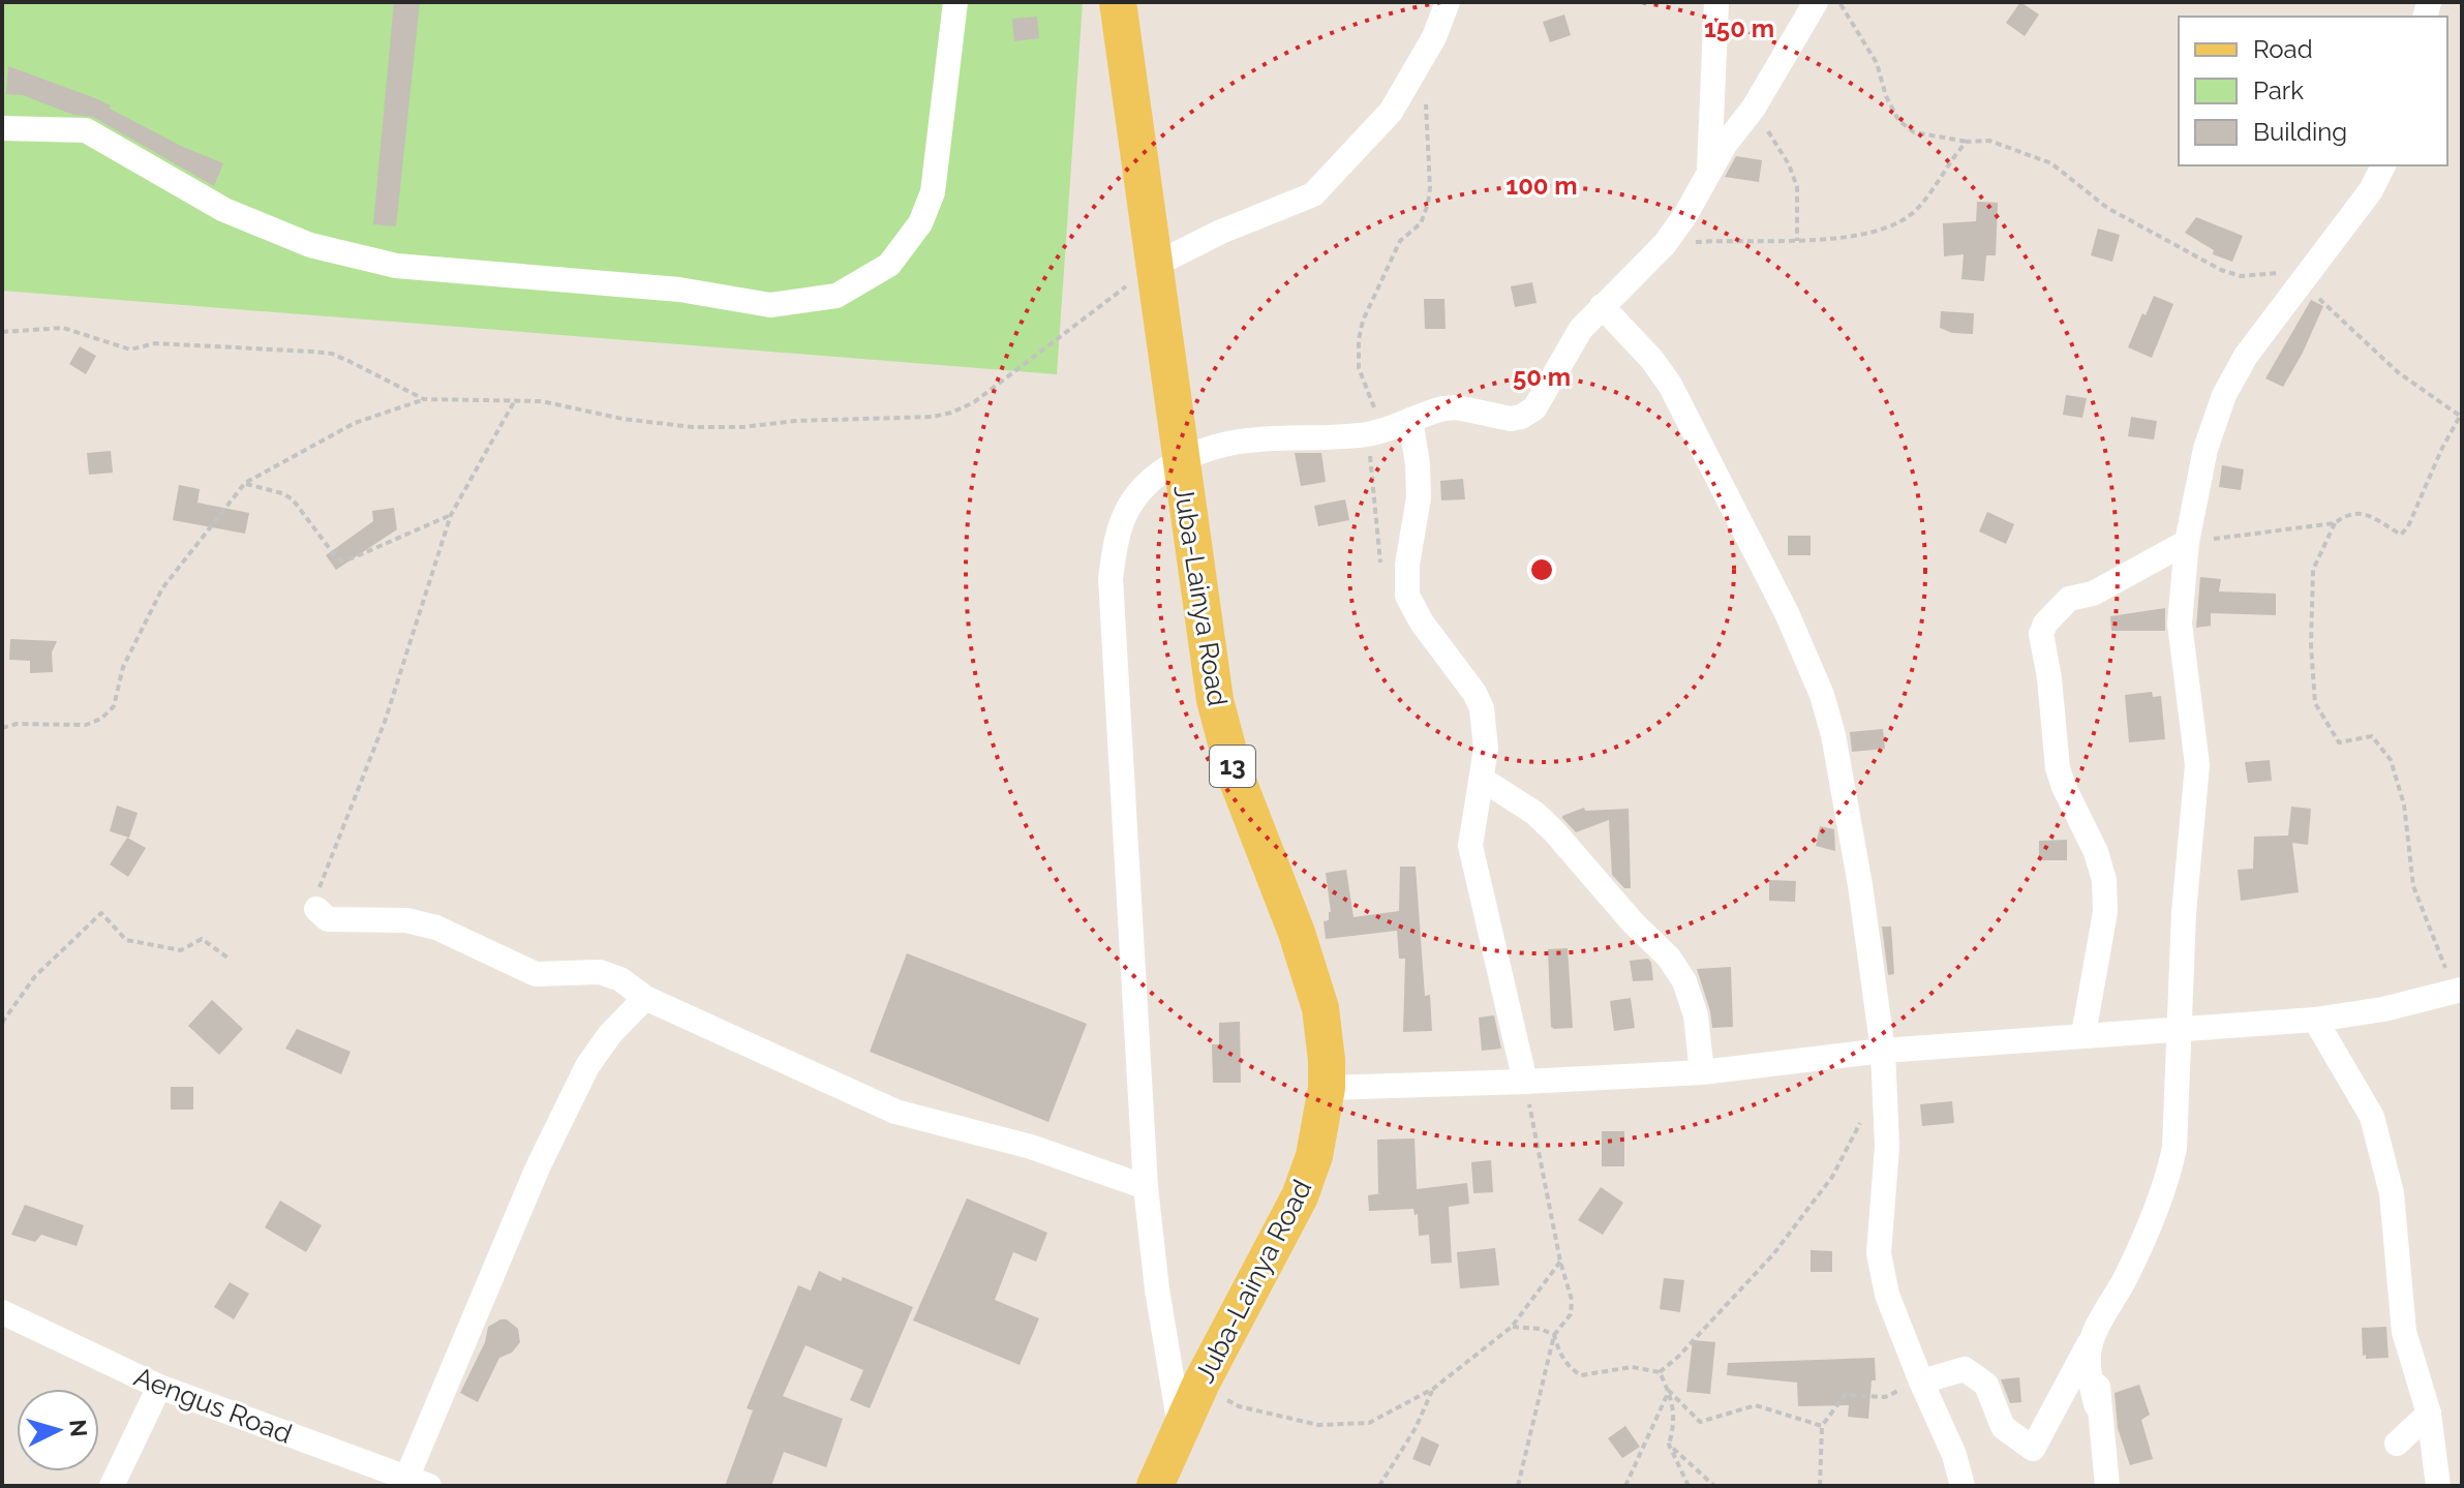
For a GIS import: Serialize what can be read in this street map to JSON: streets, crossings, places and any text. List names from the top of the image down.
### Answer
{
  "streets": {
    "main road": ["Juba-Lainya Road", "13"],
    "street": ["Aengus Road"]
  },
  "legend": ["Road", "Park", "Building"],
  "north": "right",
  "rings": ["150 m", "100 m", "50 m"]
}
